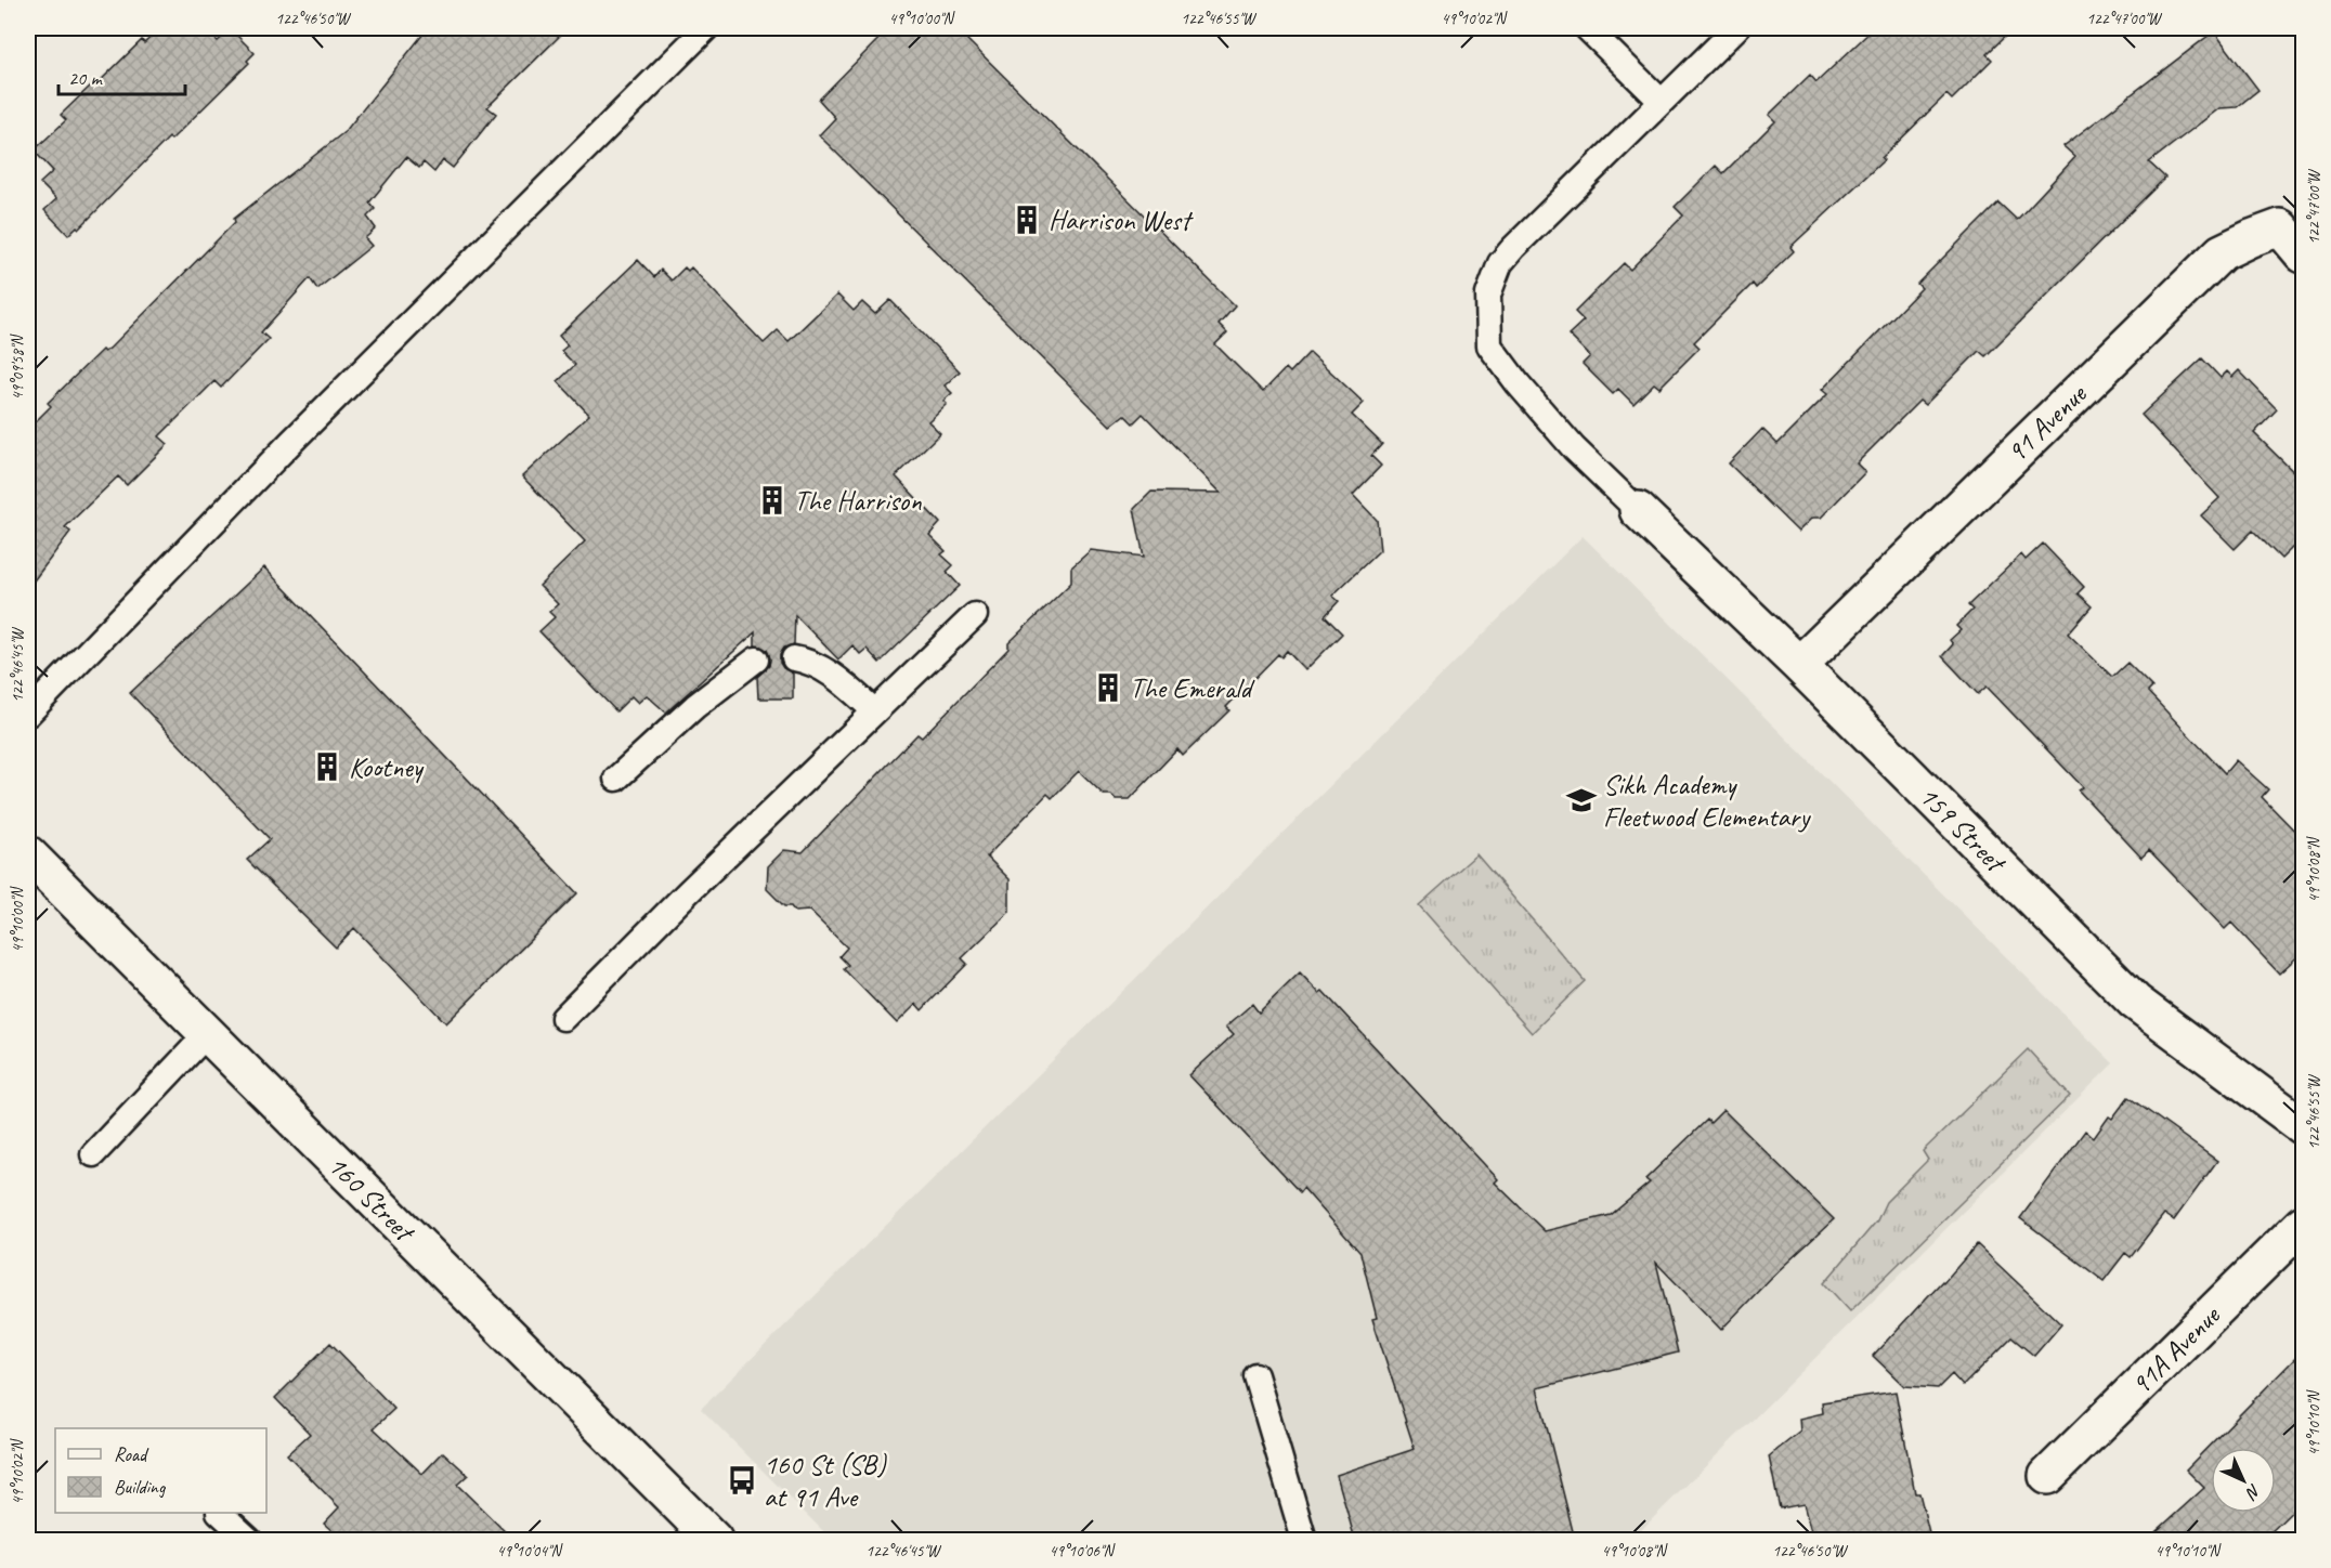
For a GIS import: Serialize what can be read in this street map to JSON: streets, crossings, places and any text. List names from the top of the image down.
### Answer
{
  "streets": {
    "street": [
      "91 Avenue",
      "159 Street",
      "160 Street",
      "91A Avenue"
    ]
  },
  "crossings": [
    ["91 Avenue", "159 Street"]
  ],
  "places": {
    "building": [
      "Harrison West",
      "The Harrison",
      "The Emerald",
      "Kootney"
    ],
    "school or university": ["Sikh Academy Fleetwood Elementary"],
    "bus stop": ["160 St (SB) at 91 Ave"]
  },
  "legend": ["Road", "Building"],
  "scale_bar": "20 m",
  "north": "bottom right",
  "coordinates": [
    "122°46'50\"W",
    "49°10'00\"N",
    "122°46'55\"W",
    "49°10'02\"N",
    "122°47'00\"W",
    "49°09'58\"N",
    "122°46'45\"W",
    "49°10'08\"N",
    "49°10'10\"N",
    "49°10'04\"N",
    "49°10'06\"N"
  ]
}
